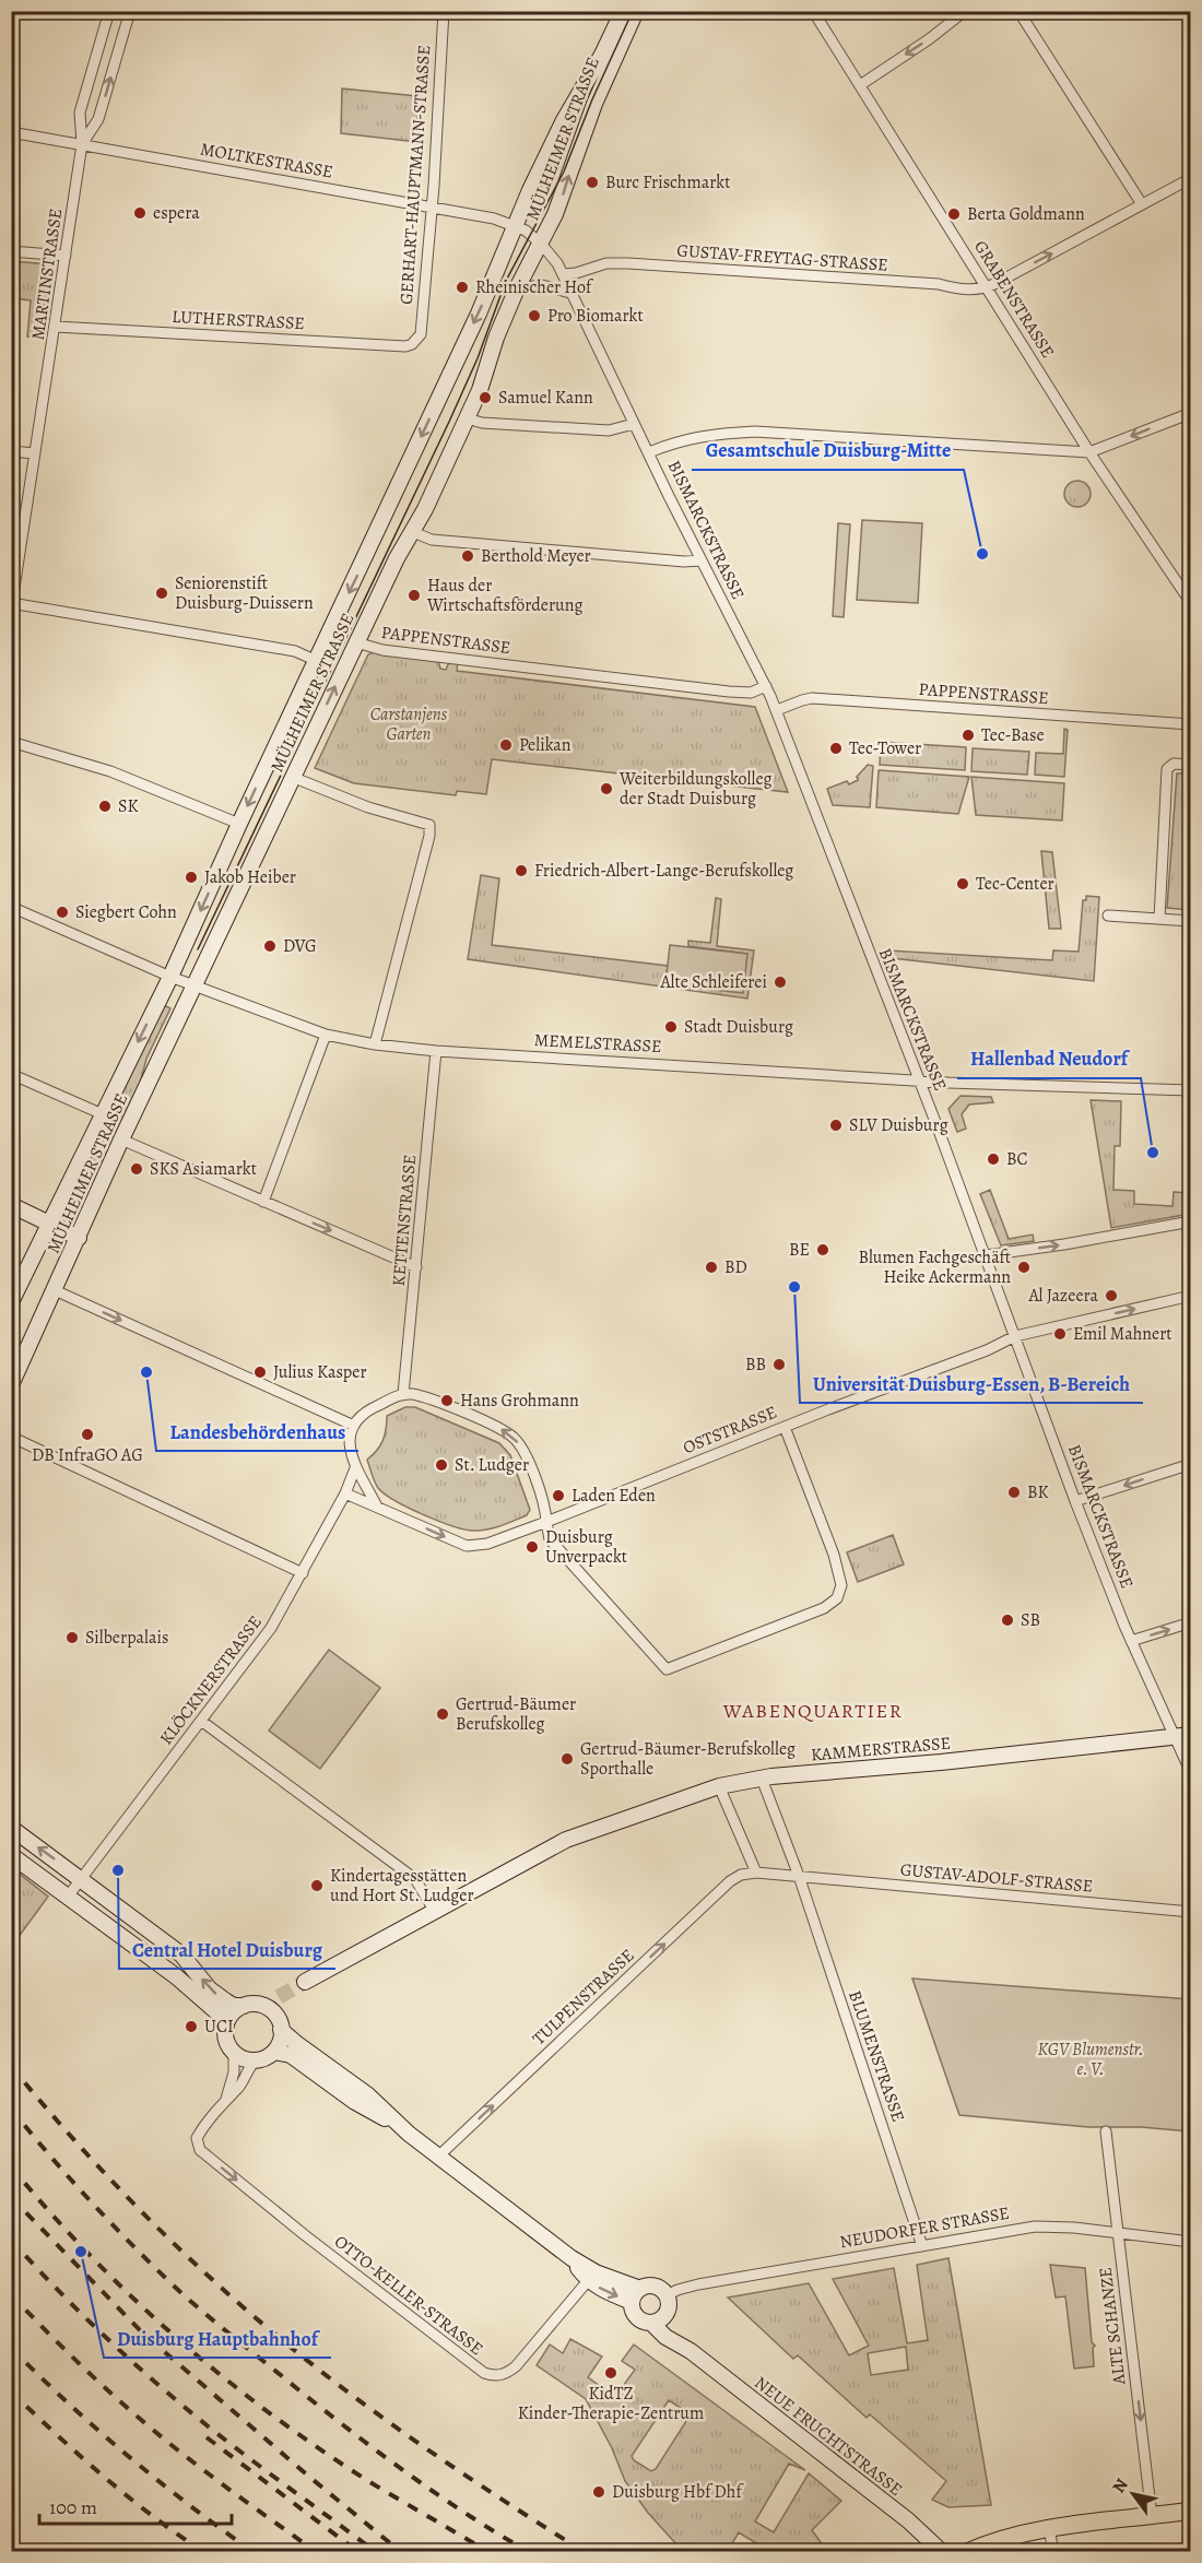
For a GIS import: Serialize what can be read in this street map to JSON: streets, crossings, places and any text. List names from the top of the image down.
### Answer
{
  "streets": {
    "main road": ["MÜLHEIMER STRASSE", "KAMMERSTRASSE", "NEUE FRUCHTSTRASSE"],
    "street": [
      "MOLTKESTRASSE",
      "GERHART-HAUPTMANN-STRASSE",
      "GUSTAV-FREYTAG-STRASSE",
      "MARTINSTRASSE",
      "GRABENSTRASSE",
      "LUTHERSTRASSE",
      "BISMARCKSTRASSE",
      "PAPPENSTRASSE",
      "MEMELSTRASSE",
      "KETTENSTRASSE",
      "OSTSTRASSE",
      "KLÖCKNERSTRASSE",
      "GUSTAV-ADOLF-STRASSE",
      "TULPENSTRASSE",
      "BLUMENSTRASSE",
      "NEUDORFER STRASSE",
      "OTTO-KELLER-STRASSE",
      "ALTE SCHANZE"
    ]
  },
  "crossings": [
    ["MÜLHEIMER STRASSE", "MOLTKESTRASSE"],
    ["MÜLHEIMER STRASSE", "BISMARCKSTRASSE"],
    ["MÜLHEIMER STRASSE", "PAPPENSTRASSE"],
    ["MÜLHEIMER STRASSE", "MEMELSTRASSE"],
    ["MOLTKESTRASSE", "GERHART-HAUPTMANN-STRASSE"],
    ["MOLTKESTRASSE", "MARTINSTRASSE"],
    ["MOLTKESTRASSE", "BISMARCKSTRASSE"],
    ["GERHART-HAUPTMANN-STRASSE", "LUTHERSTRASSE"],
    ["GUSTAV-FREYTAG-STRASSE", "GRABENSTRASSE"],
    ["GUSTAV-FREYTAG-STRASSE", "BISMARCKSTRASSE"],
    ["MARTINSTRASSE", "LUTHERSTRASSE"],
    ["BISMARCKSTRASSE", "PAPPENSTRASSE"],
    ["BISMARCKSTRASSE", "MEMELSTRASSE"],
    ["BISMARCKSTRASSE", "OSTSTRASSE"],
    ["BISMARCKSTRASSE", "KAMMERSTRASSE"],
    ["MEMELSTRASSE", "KETTENSTRASSE"],
    ["KETTENSTRASSE", "OSTSTRASSE"],
    ["KETTENSTRASSE", "KLÖCKNERSTRASSE"],
    ["OSTSTRASSE", "KLÖCKNERSTRASSE"],
    ["KAMMERSTRASSE", "BLUMENSTRASSE"],
    ["GUSTAV-ADOLF-STRASSE", "BLUMENSTRASSE"],
    ["BLUMENSTRASSE", "NEUDORFER STRASSE"],
    ["NEUDORFER STRASSE", "ALTE SCHANZE"],
    ["NEUDORFER STRASSE", "NEUE FRUCHTSTRASSE"]
  ],
  "one_way": ["TULPENSTRASSE", "ALTE SCHANZE"],
  "districts": ["WABENQUARTIER"],
  "parks": ["Carstanjens Garten", "KGV Blumenstr. e. V."],
  "places": [
    "Burc Frischmarkt",
    "espera",
    "Berta Goldmann",
    "Rheinischer Hof",
    "Pro Biomarkt",
    "Samuel Kann",
    "Gesamtschule Duisburg-Mitte",
    "Berthold Meyer",
    "Seniorenstift Duisburg-Duissern",
    "Haus der Wirtschaftsförderung",
    "Tec-Base",
    "Pelikan",
    "Tec-Tower",
    "Weiterbildungskolleg der Stadt Duisburg",
    "SK",
    "Friedrich-Albert-Lange-Berufskolleg",
    "Jakob Heiber",
    "Tec-Center",
    "Siegbert Cohn",
    "DVG",
    "Alte Schleiferei",
    "Stadt Duisburg",
    "SLV Duisburg",
    "Hallenbad Neudorf",
    "BC",
    "SKS Asiamarkt",
    "BE",
    "BD",
    "Blumen Fachgeschäft Heike Ackermann",
    "Universität Duisburg-Essen, B-Bereich",
    "Al Jazeera",
    "Emil Mahnert",
    "BB",
    "Landesbehördenhaus",
    "Julius Kasper",
    "Hans Grohmann",
    "DB InfraGO AG",
    "St. Ludger",
    "BK",
    "Laden Eden",
    "Duisburg Unverpackt",
    "SB",
    "Silberpalais",
    "Gertrud-Bäumer Berufskolleg",
    "Gertrud-Bäumer-Berufskolleg Sporthalle",
    "Central Hotel Duisburg",
    "Kindertagesstätten und Hort St. Ludger",
    "UCI",
    "Duisburg Hauptbahnhof",
    "KidTZ Kinder-Therapie-Zentrum",
    "Duisburg Hbf Dhf"
  ],
  "scale_bar": "100 m",
  "north": "top left"
}
